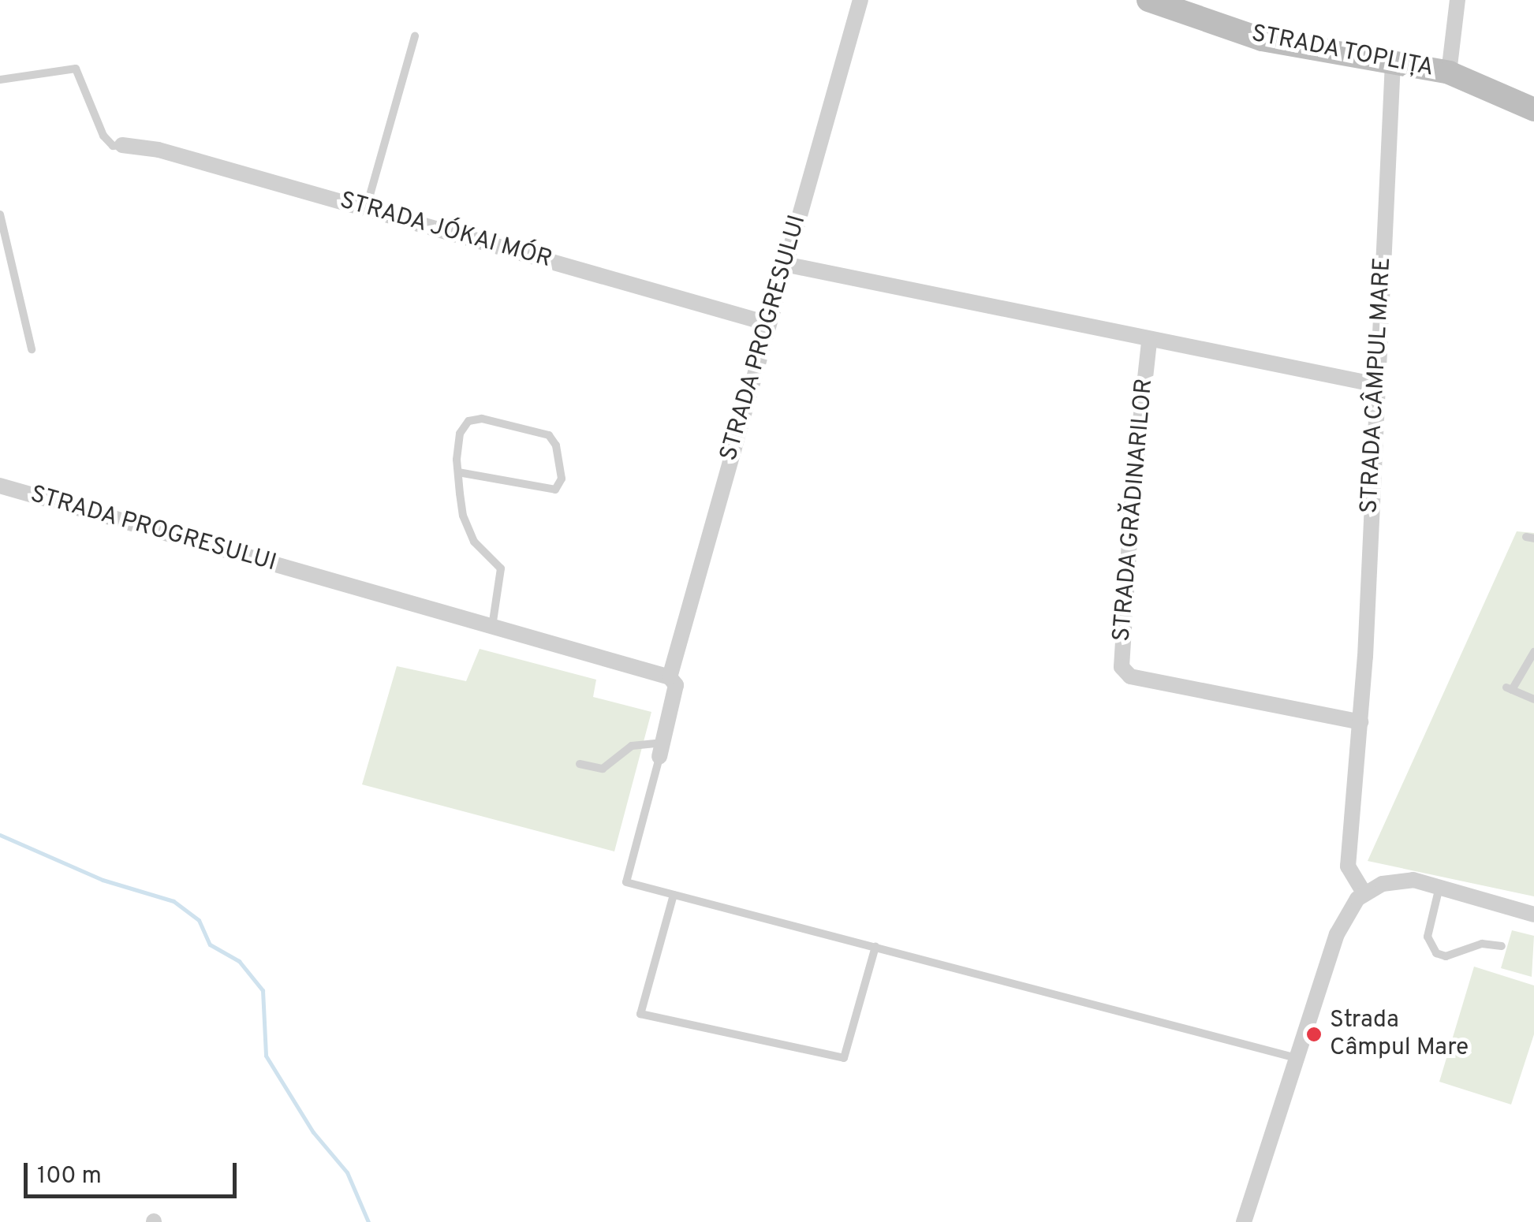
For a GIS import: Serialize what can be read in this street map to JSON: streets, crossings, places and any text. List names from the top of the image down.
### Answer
{
  "streets": {
    "main road": ["STRADA TOPLIȚA"],
    "street": [
      "STRADA JÓKAI MÓR",
      "STRADA PROGRESULUI",
      "STRADA CÂMPUL MARE",
      "STRADA GRĂDINARILOR"
    ]
  },
  "crossings": [
    ["STRADA TOPLIȚA", "STRADA CÂMPUL MARE"],
    ["STRADA JÓKAI MÓR", "STRADA PROGRESULUI"],
    ["STRADA PROGRESULUI", "STRADA GRĂDINARILOR"],
    ["STRADA CÂMPUL MARE", "STRADA GRĂDINARILOR"]
  ],
  "places": ["Strada Câmpul Mare"],
  "scale_bar": "100 m"
}
